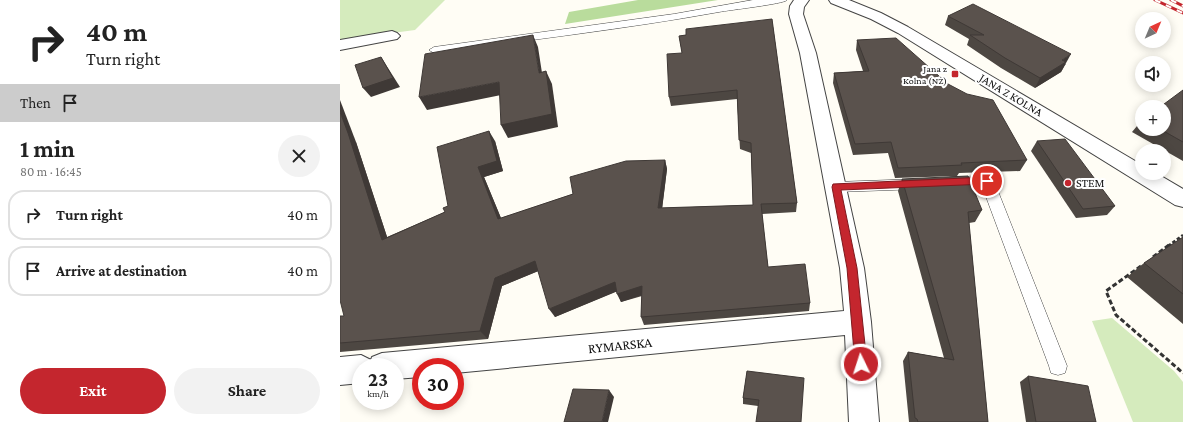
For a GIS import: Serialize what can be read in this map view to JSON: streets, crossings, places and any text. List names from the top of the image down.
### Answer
{
  "streets": {
    "street": ["JANA Z KOLNA", "RYMARSKA"]
  },
  "places": {
    "transit": ["Jana z Kolna (NŻ)"],
    "other": ["STEM"]
  },
  "north": "top right",
  "page": {
    "turn": ["40 m", "Turn right"],
    "map_buttons": ["+", "−"],
    "then": "Then",
    "heading": ["1 min", "80 m · 16:45"],
    "list": [
      {
        "name": "Turn right",
        "value": "40 m"
      },
      {
        "name": "Arrive at destination",
        "value": "40 m"
      }
    ],
    "speed": "23 km/h",
    "limit": "30",
    "buttons": ["Exit", "Share"]
  }
}
